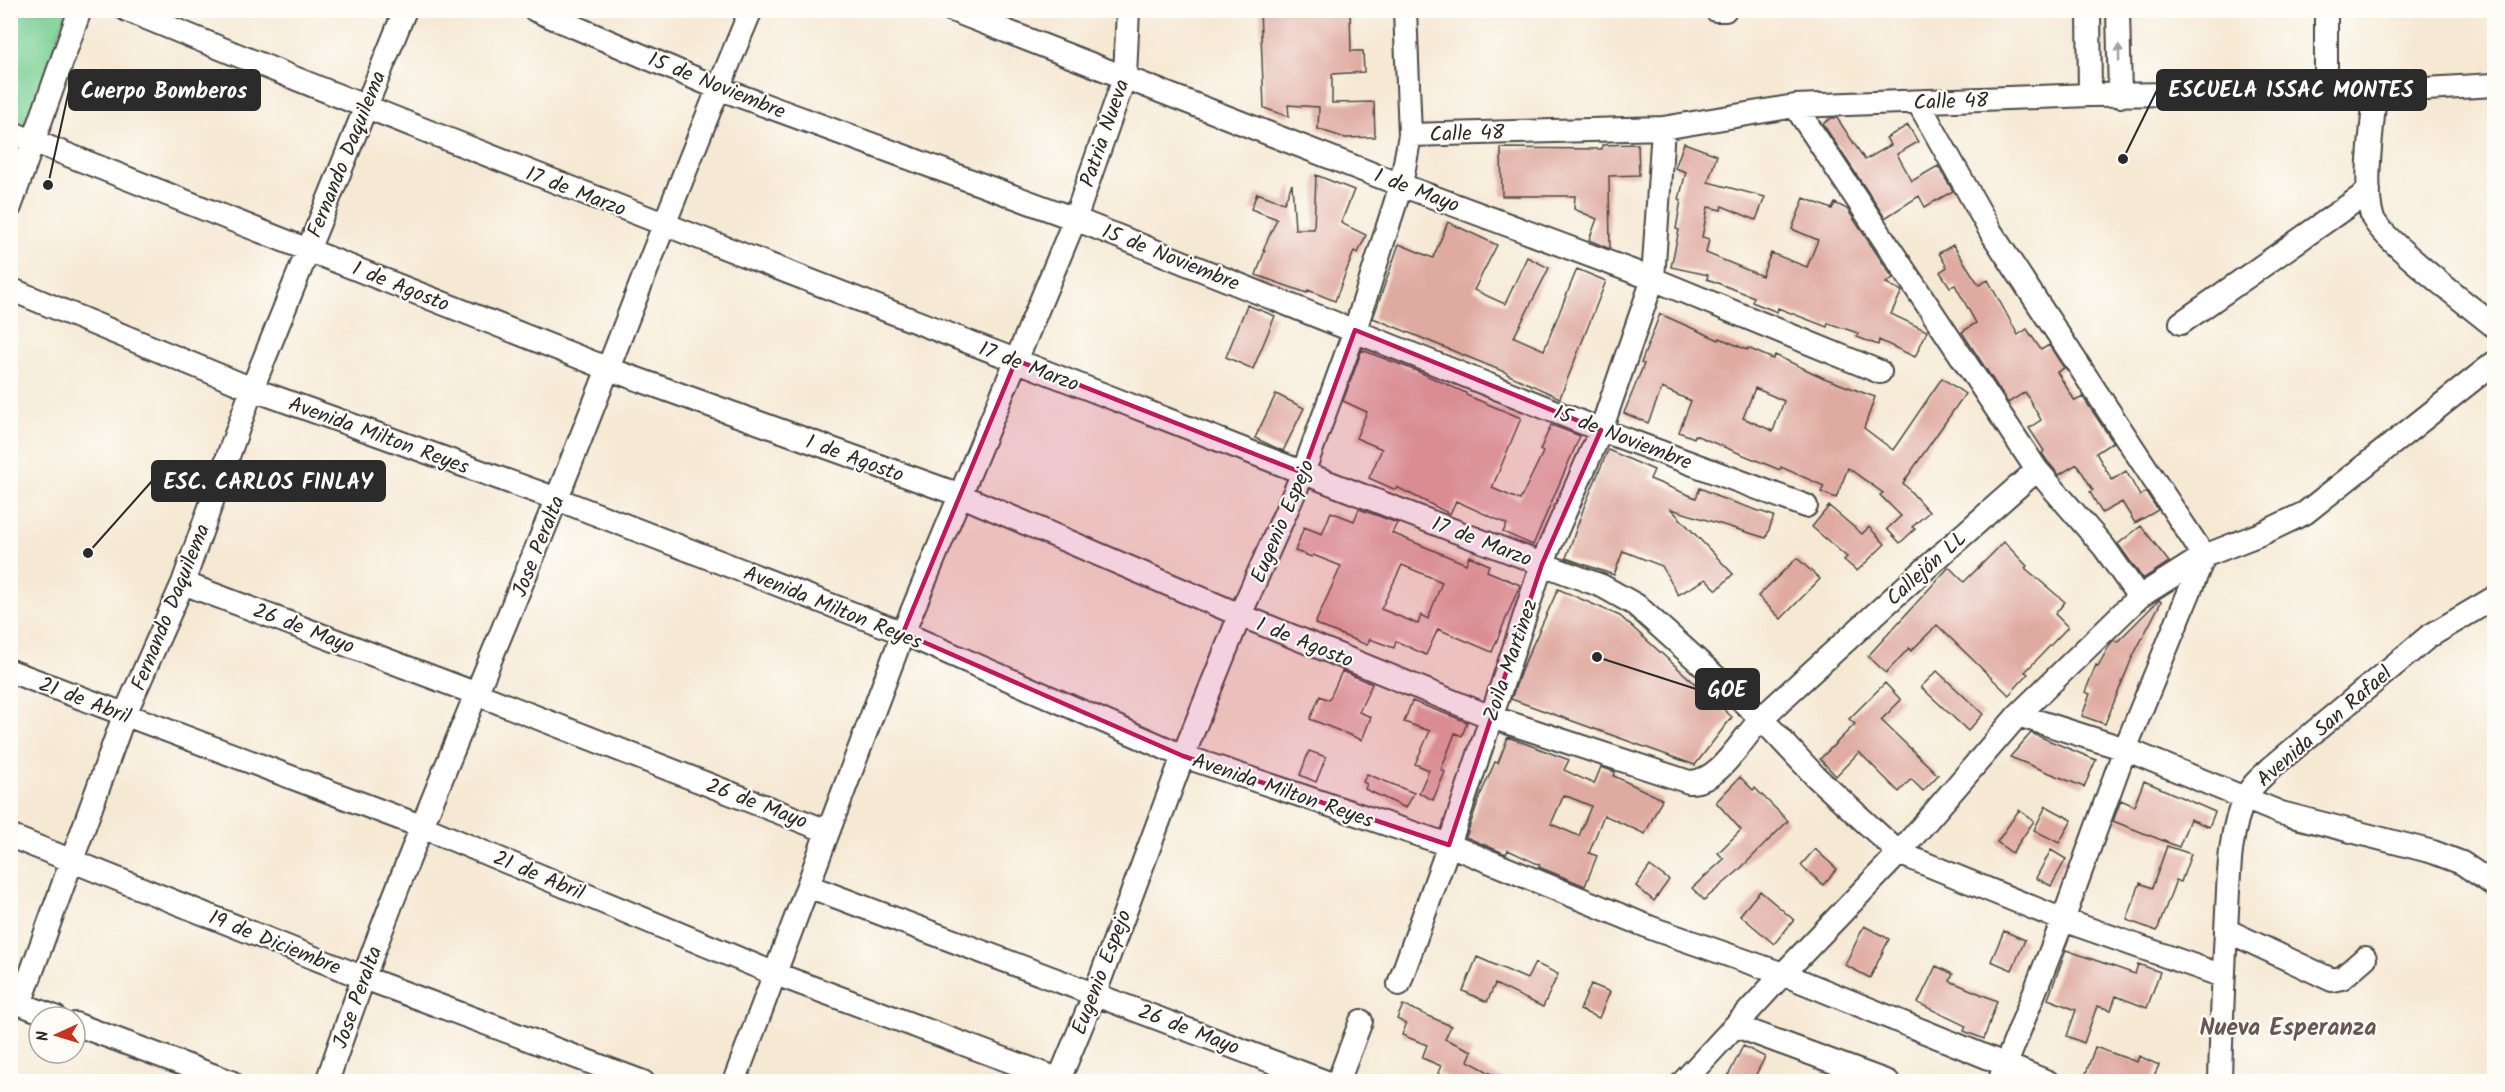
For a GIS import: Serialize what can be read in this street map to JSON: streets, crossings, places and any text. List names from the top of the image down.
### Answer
{
  "streets": {
    "street": [
      "15 de Noviembre",
      "Calle 48",
      "Patria Nueva",
      "Fernando Daquilema",
      "1 de Mayo",
      "17 de Marzo",
      "1 de Agosto",
      "Avenida Milton Reyes",
      "Eugenio Espejo",
      "Jose Peralta",
      "Callejón LL",
      "26 de Mayo",
      "Zoila Martinez",
      "21 de Abril",
      "Avenida San Rafael",
      "19 de Diciembre"
    ]
  },
  "crossings": [
    ["15 de Noviembre", "Patria Nueva"],
    ["15 de Noviembre", "Eugenio Espejo"],
    ["15 de Noviembre", "Jose Peralta"],
    ["15 de Noviembre", "Zoila Martinez"],
    ["Calle 48", "Eugenio Espejo"],
    ["Calle 48", "Zoila Martinez"],
    ["Patria Nueva", "1 de Mayo"],
    ["Patria Nueva", "17 de Marzo"],
    ["Patria Nueva", "1 de Agosto"],
    ["Patria Nueva", "Avenida Milton Reyes"],
    ["Patria Nueva", "26 de Mayo"],
    ["Fernando Daquilema", "17 de Marzo"],
    ["Fernando Daquilema", "1 de Agosto"],
    ["Fernando Daquilema", "Avenida Milton Reyes"],
    ["Fernando Daquilema", "26 de Mayo"],
    ["Fernando Daquilema", "21 de Abril"],
    ["Fernando Daquilema", "19 de Diciembre"],
    ["1 de Mayo", "Eugenio Espejo"],
    ["1 de Mayo", "Zoila Martinez"],
    ["17 de Marzo", "Eugenio Espejo"],
    ["17 de Marzo", "Jose Peralta"],
    ["17 de Marzo", "Callejón LL"],
    ["17 de Marzo", "Zoila Martinez"],
    ["1 de Agosto", "Eugenio Espejo"],
    ["1 de Agosto", "Jose Peralta"],
    ["1 de Agosto", "Callejón LL"],
    ["1 de Agosto", "Zoila Martinez"],
    ["Avenida Milton Reyes", "Eugenio Espejo"],
    ["Avenida Milton Reyes", "Jose Peralta"],
    ["Avenida Milton Reyes", "Zoila Martinez"],
    ["Eugenio Espejo", "26 de Mayo"],
    ["Eugenio Espejo", "21 de Abril"],
    ["Jose Peralta", "26 de Mayo"],
    ["Jose Peralta", "21 de Abril"],
    ["Jose Peralta", "19 de Diciembre"]
  ],
  "districts": ["Nueva Esperanza"],
  "places": [
    "ESCUELA ISSAC MONTES",
    "Cuerpo Bomberos",
    "ESC. CARLOS FINLAY",
    "GOE"
  ],
  "north": "left"
}
